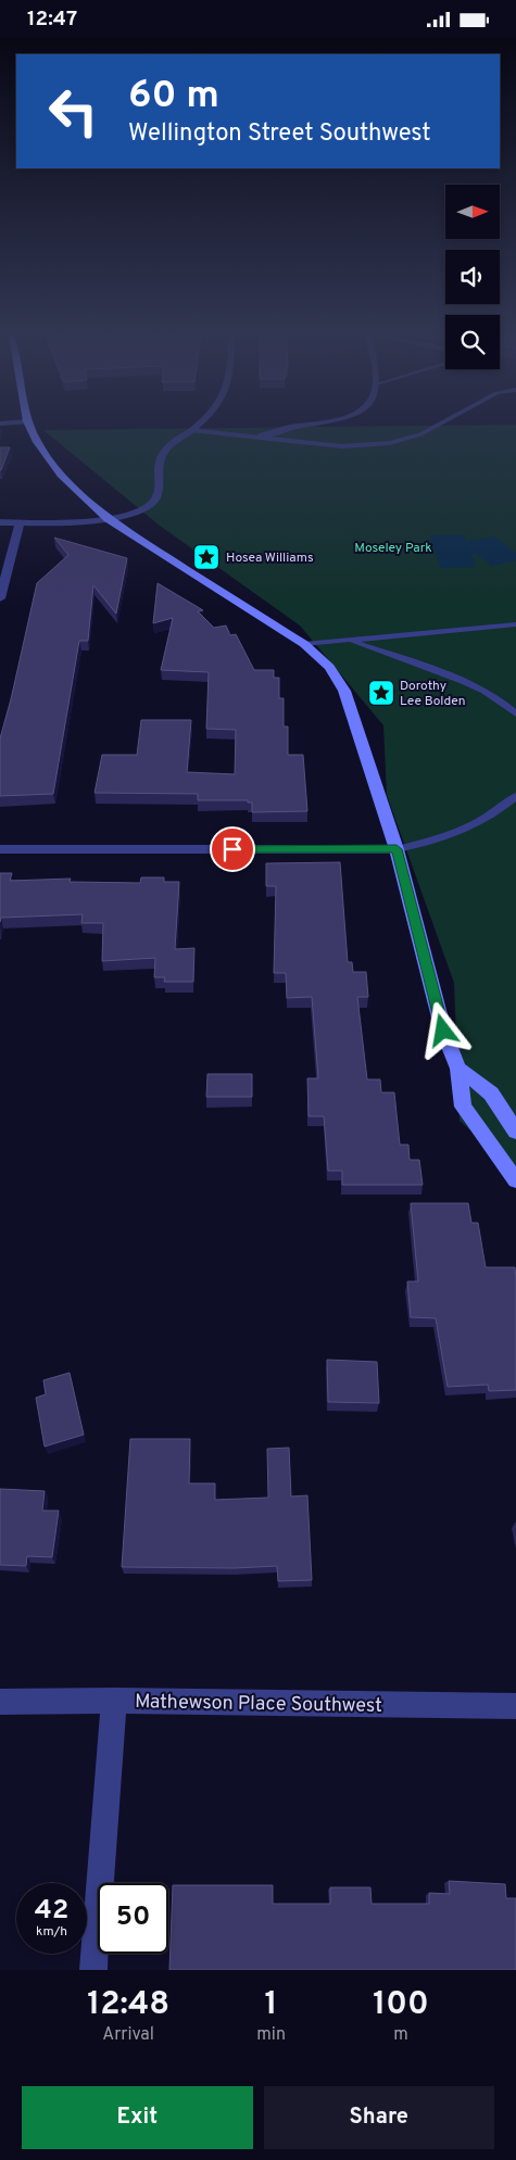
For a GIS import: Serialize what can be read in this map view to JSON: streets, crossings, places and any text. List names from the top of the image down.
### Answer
{
  "streets": {
    "street": ["Mathewson Place Southwest"]
  },
  "parks": ["Moseley Park"],
  "places": {
    "place": ["Hosea Williams", "Dorothy Lee Bolden"]
  },
  "north": "right",
  "page": {
    "status": "12:47",
    "turn": ["60 m", "Wellington Street Southwest"],
    "speed": "42 km/h",
    "limit": "50",
    "eta": [
      "12:48",
      "Arrival",
      "1",
      "min",
      "100",
      "m"
    ],
    "buttons": ["Exit", "Share"]
  }
}
